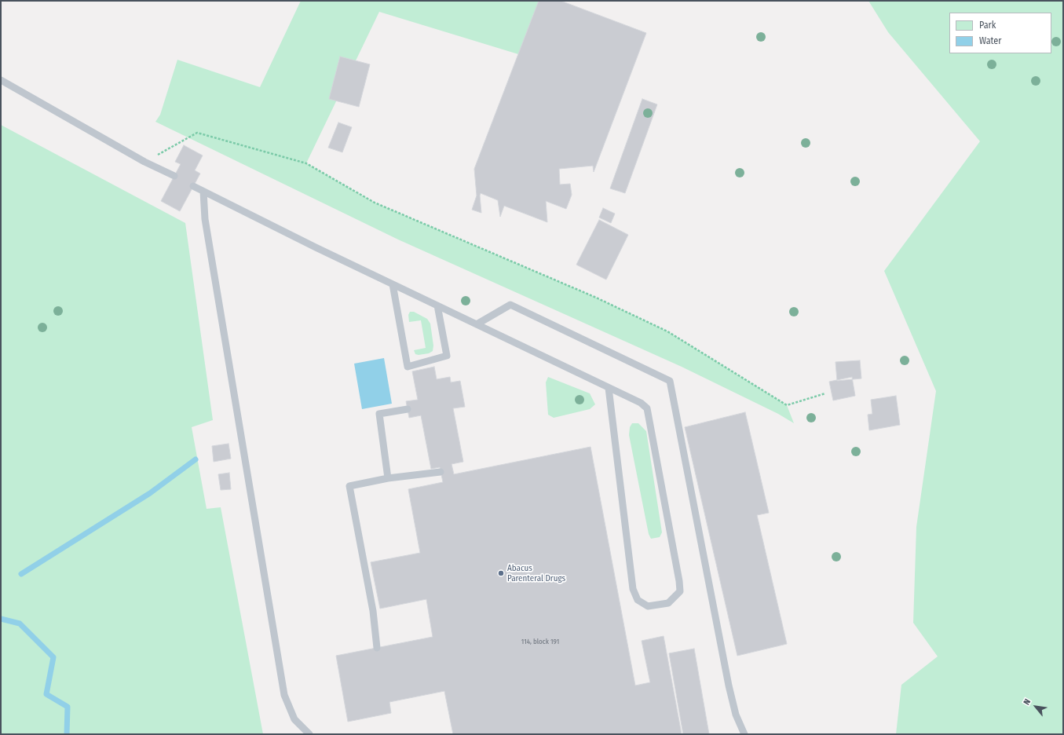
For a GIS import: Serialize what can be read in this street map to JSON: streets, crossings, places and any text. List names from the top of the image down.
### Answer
{
  "places": ["Abacus Parenteral Drugs"],
  "house_numbers": ["114, block 191"],
  "legend": ["Park", "Water"],
  "north": "top left"
}
